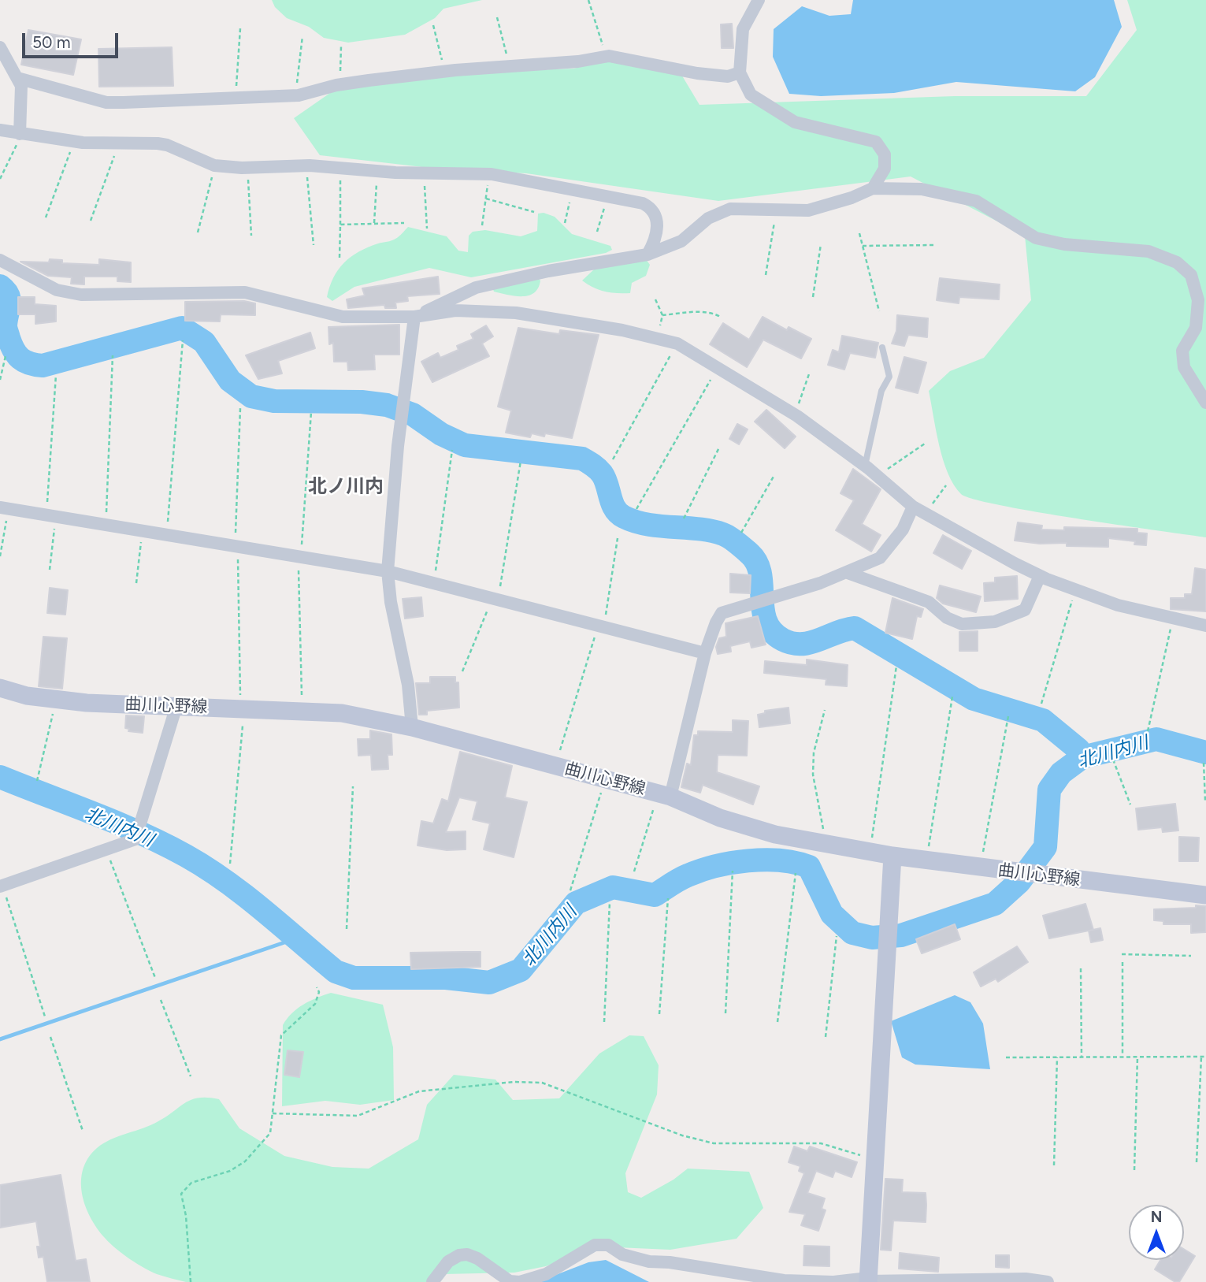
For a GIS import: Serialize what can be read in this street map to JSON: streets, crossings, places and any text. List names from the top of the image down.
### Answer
{
  "streets": {
    "main road": ["曲川心野線"]
  },
  "districts": ["北ノ川内"],
  "water": ["北川内川"],
  "scale_bar": "50 m",
  "north": "top"
}
